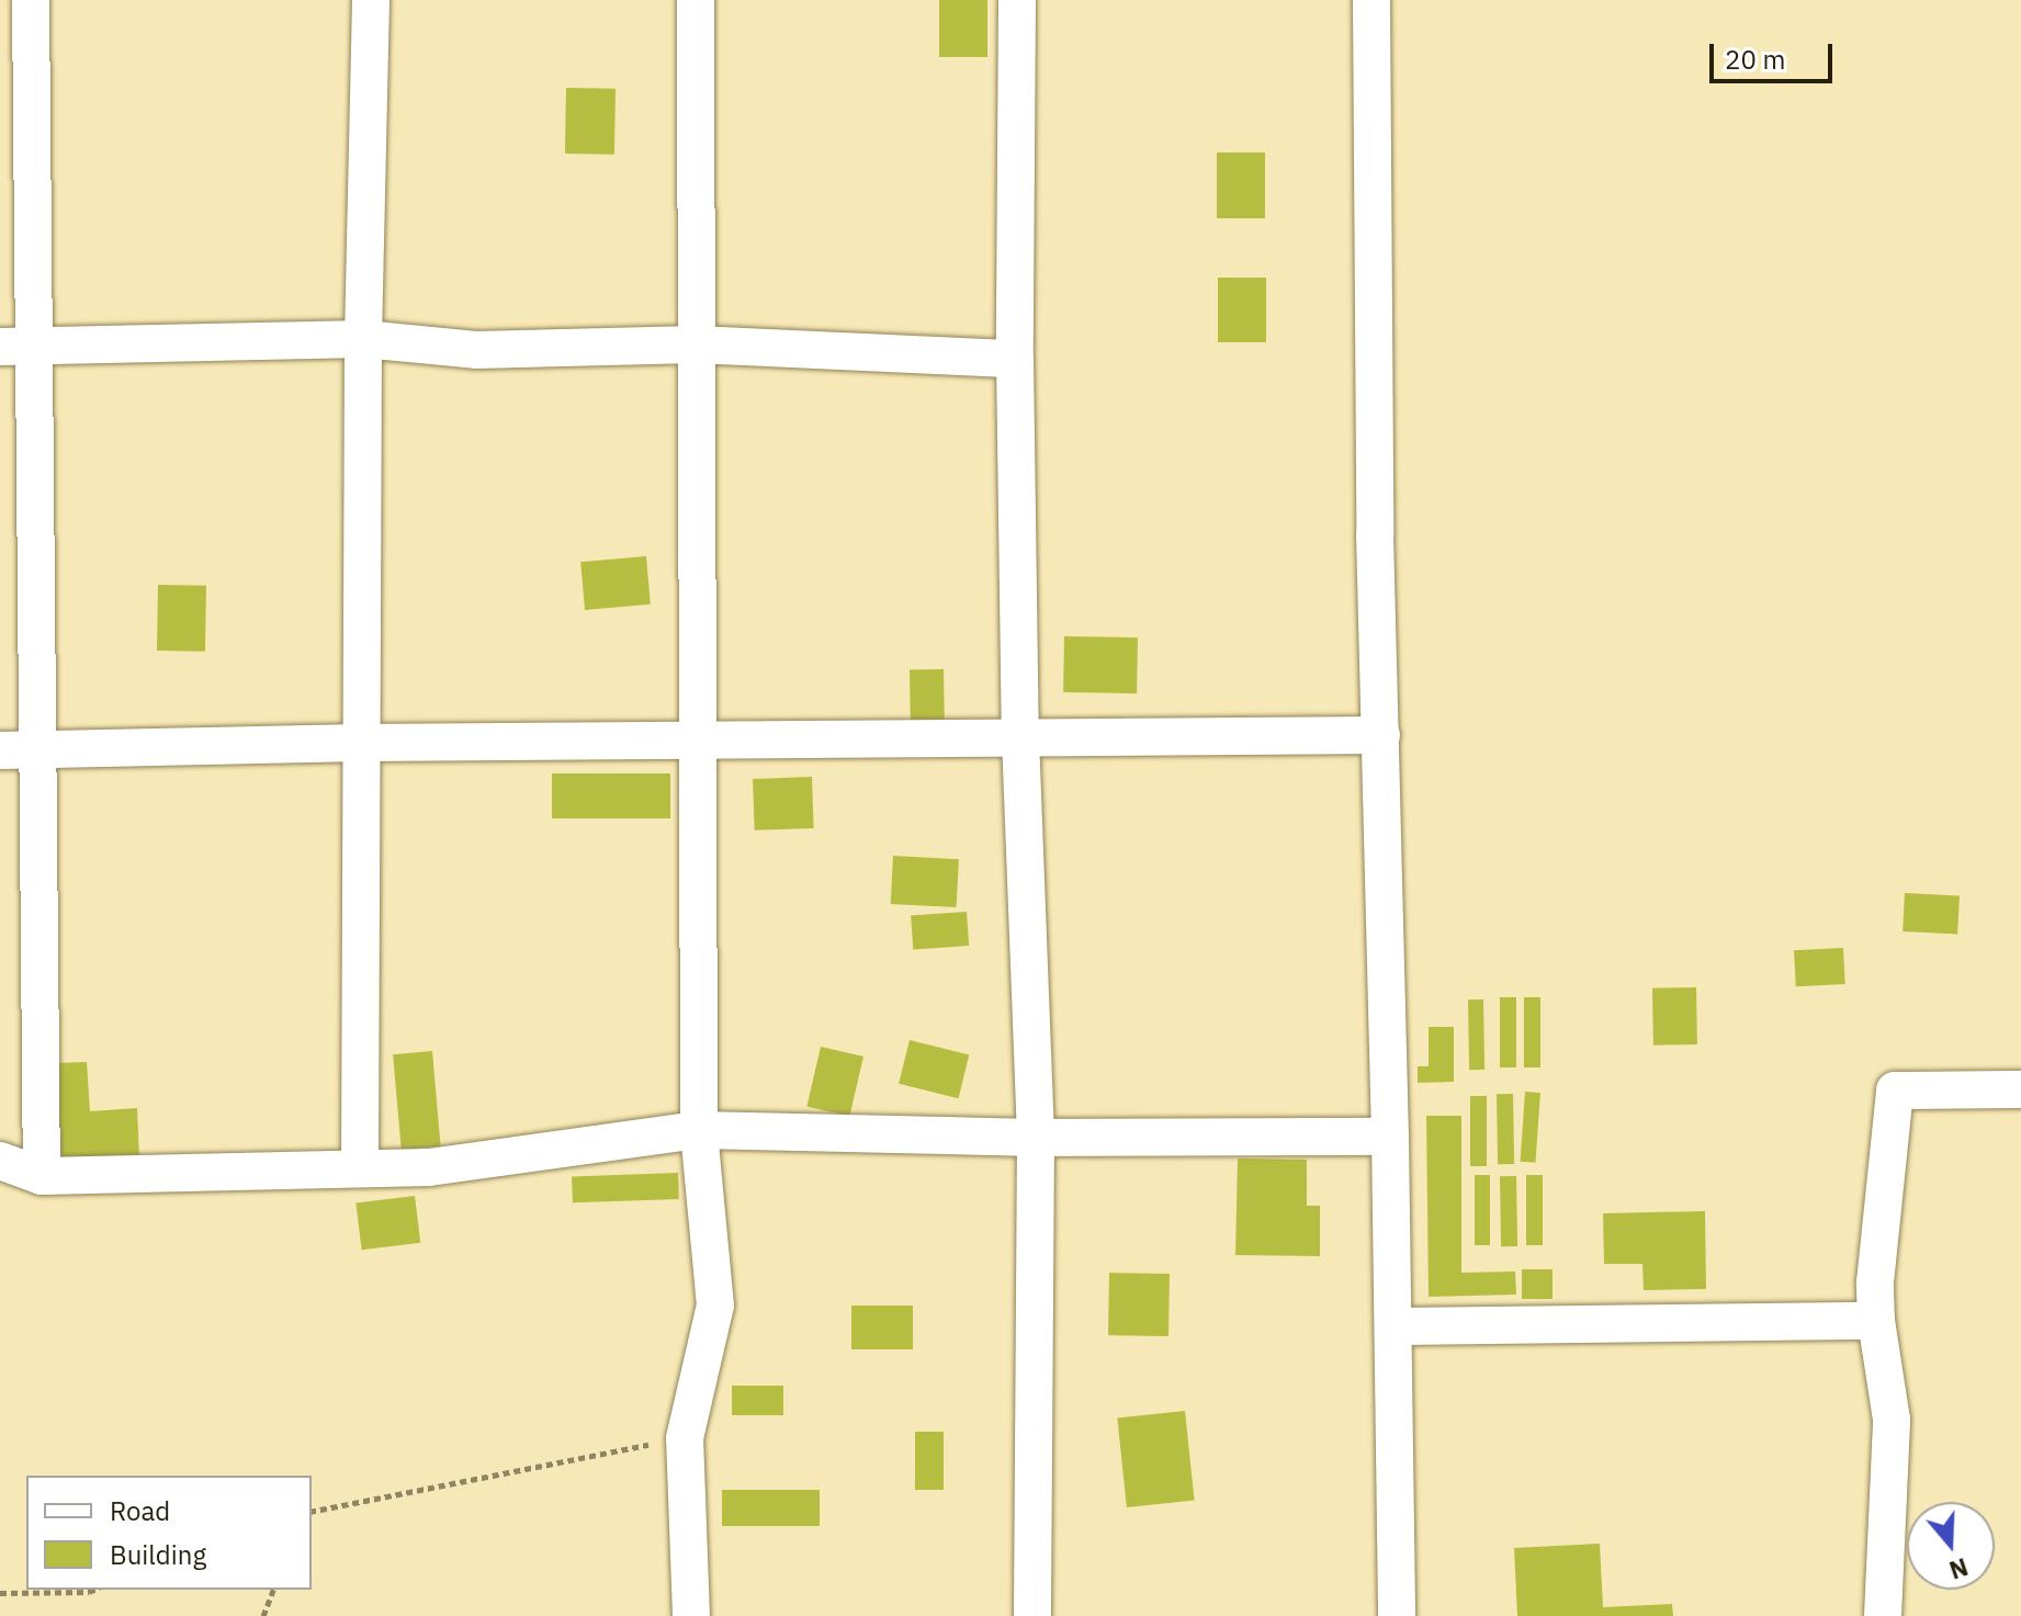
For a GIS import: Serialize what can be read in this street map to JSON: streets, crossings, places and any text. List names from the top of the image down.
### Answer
{
  "legend": ["Road", "Building"],
  "scale_bar": "20 m",
  "north": "bottom"
}
